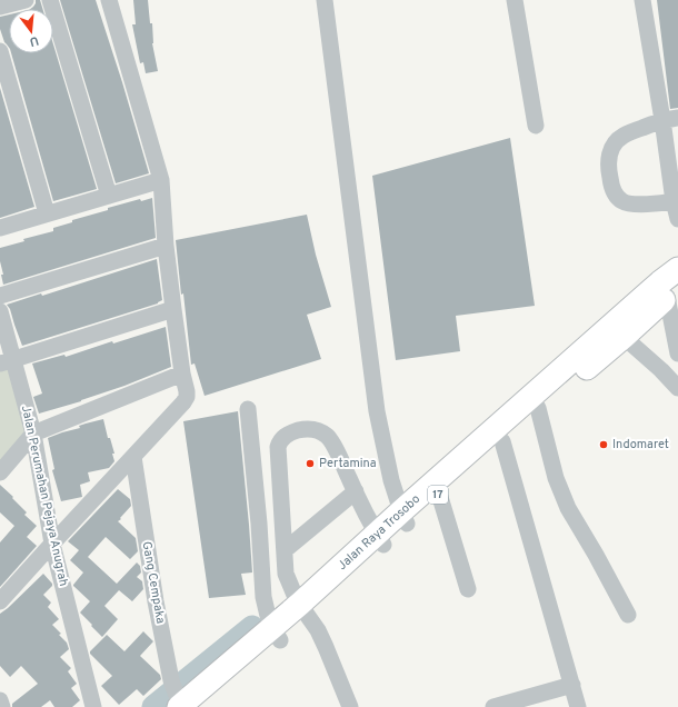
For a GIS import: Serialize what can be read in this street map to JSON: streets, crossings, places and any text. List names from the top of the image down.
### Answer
{
  "streets": {
    "highway": ["17", "Jalan Raya Trosobo"],
    "street": ["Jalan Perumahan Pejaya Anugrah", "Gang Cempaka"]
  },
  "crossings": [
    ["Jalan Raya Trosobo", "Gang Cempaka"]
  ],
  "places": ["Indomaret", "Pertamina"],
  "north": "bottom"
}
